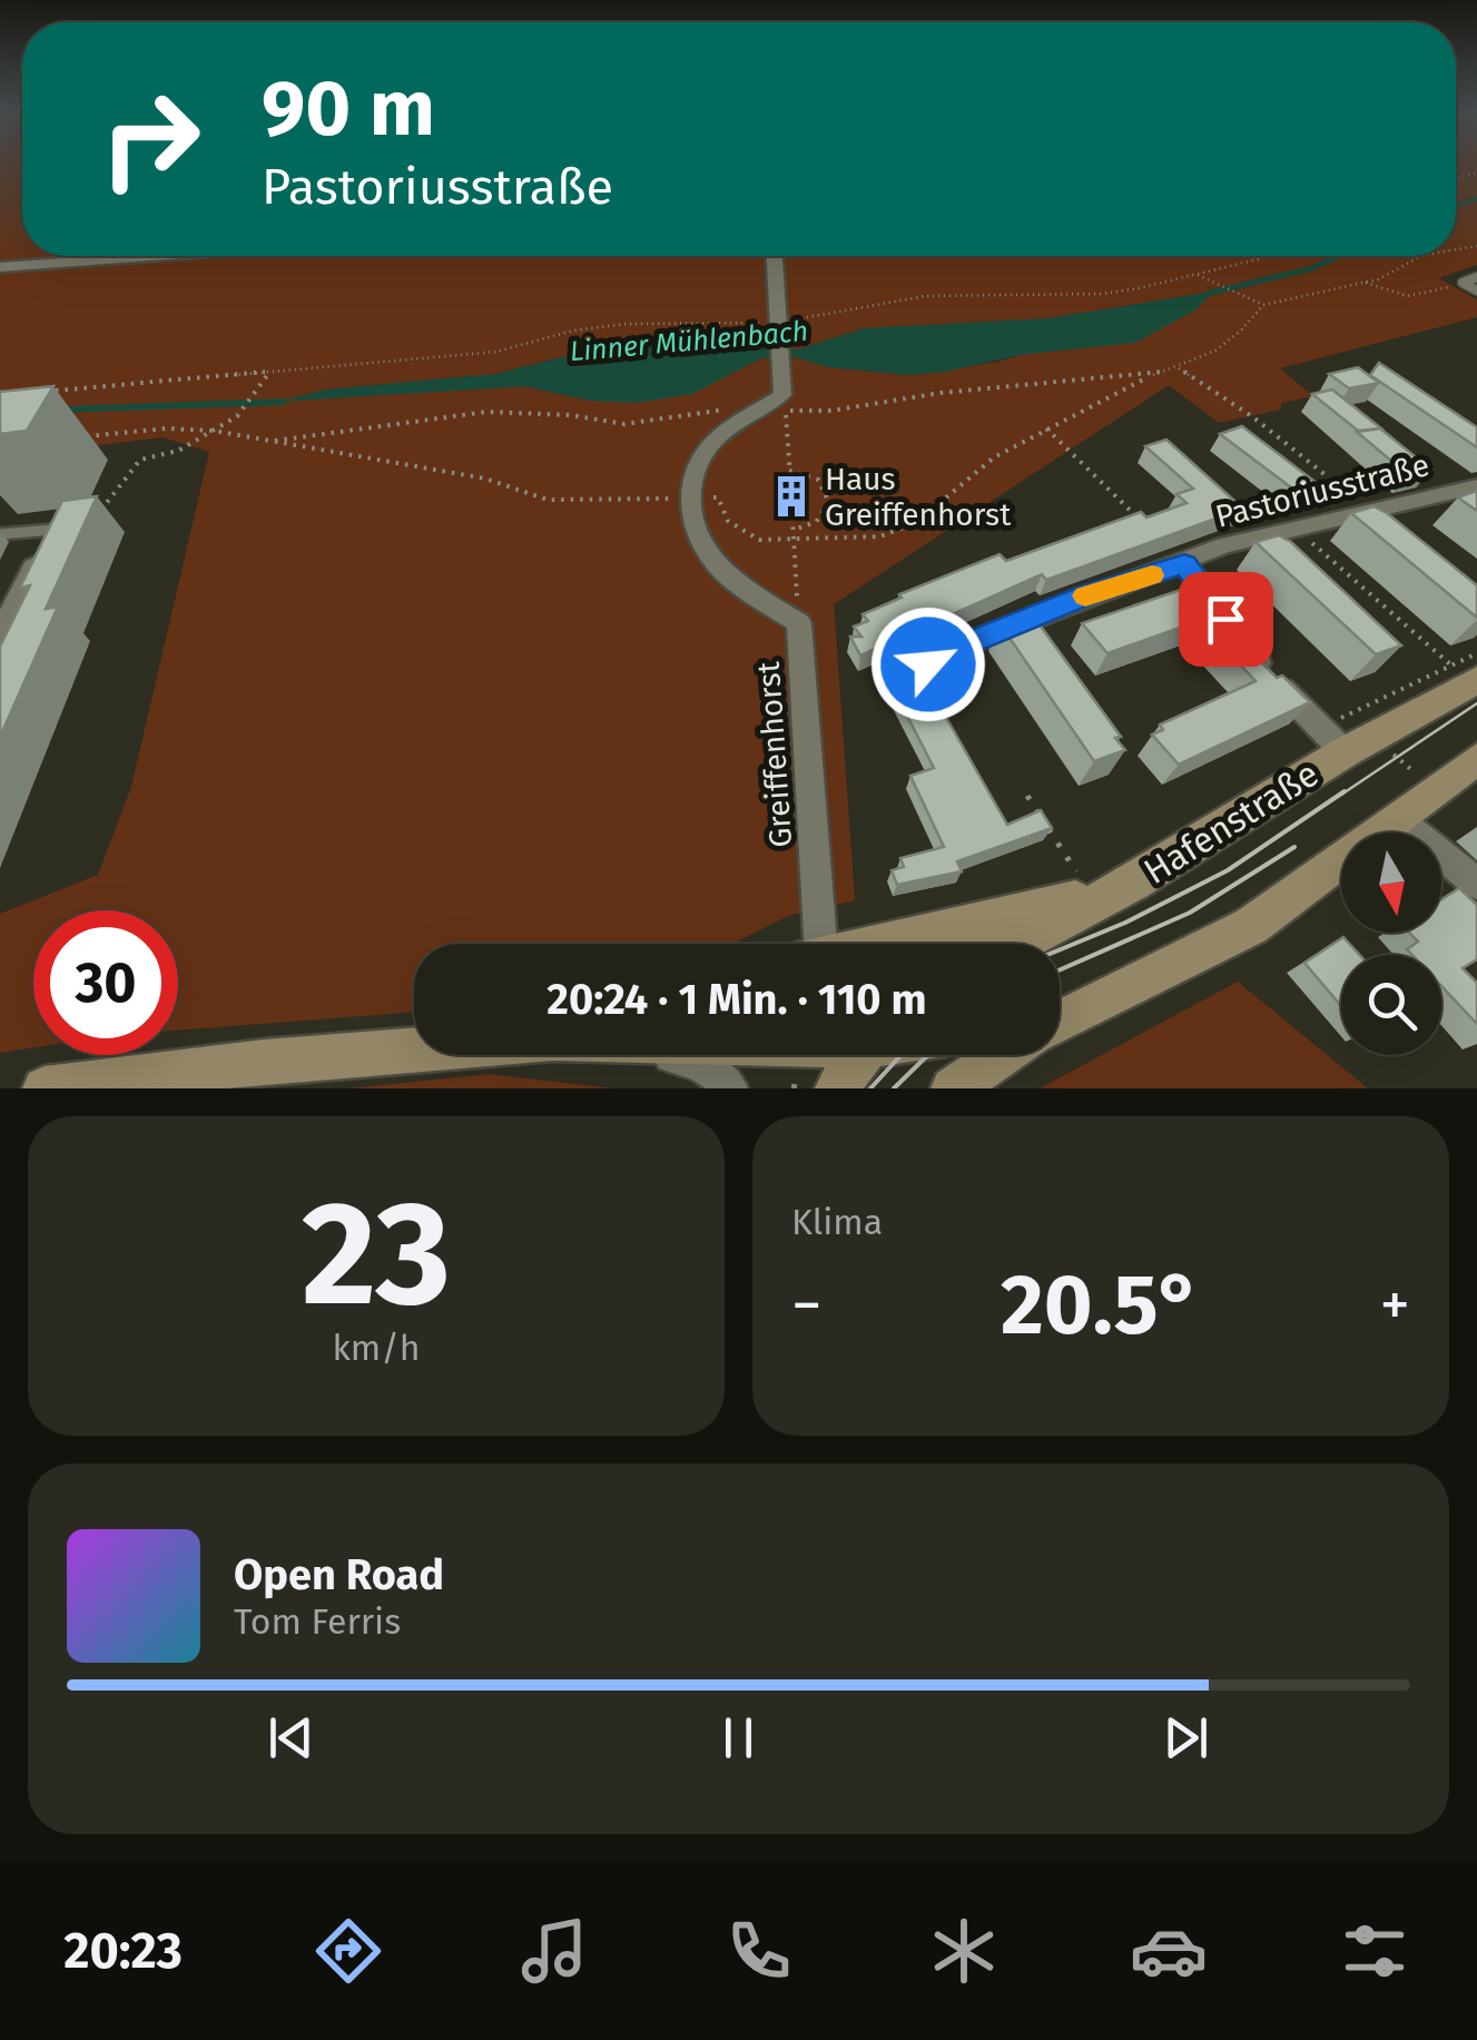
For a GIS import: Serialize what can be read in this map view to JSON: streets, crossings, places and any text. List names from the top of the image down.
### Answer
{
  "streets": {
    "main road": ["Hafenstraße"],
    "street": ["Pastoriusstraße", "Greiffenhorst"]
  },
  "crossings": [
    ["Pastoriusstraße", "Hafenstraße"]
  ],
  "water": ["Linner Mühlenbach"],
  "places": {
    "building": ["Haus Greiffenhorst"]
  },
  "north": "bottom",
  "page": {
    "turn": ["90 m", "Pastoriusstraße"],
    "limit": "30",
    "trip": "20:24 · 1 Min. · 110 m",
    "tile": [
      ["23", "km/h"],
      "Klima"
    ],
    "heat": ["−", "20.5°", "+"],
    "song": ["Open Road", "Tom Ferris"],
    "tabs": "20:23"
  }
}
